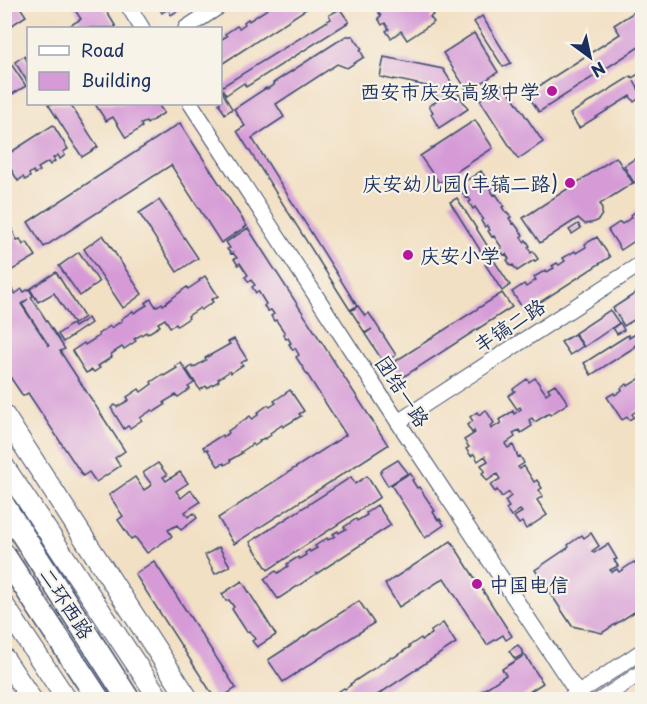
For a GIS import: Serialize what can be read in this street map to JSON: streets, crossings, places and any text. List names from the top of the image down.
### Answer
{
  "streets": {
    "highway": ["二环西路"],
    "street": ["丰镐二路", "团结一路"]
  },
  "crossings": [
    ["丰镐二路", "团结一路"]
  ],
  "places": [
    "西安市庆安高级中学",
    "庆安幼儿园(丰镐二路)",
    "庆安小学",
    "中国电信"
  ],
  "legend": ["Road", "Building"],
  "north": "bottom right"
}
